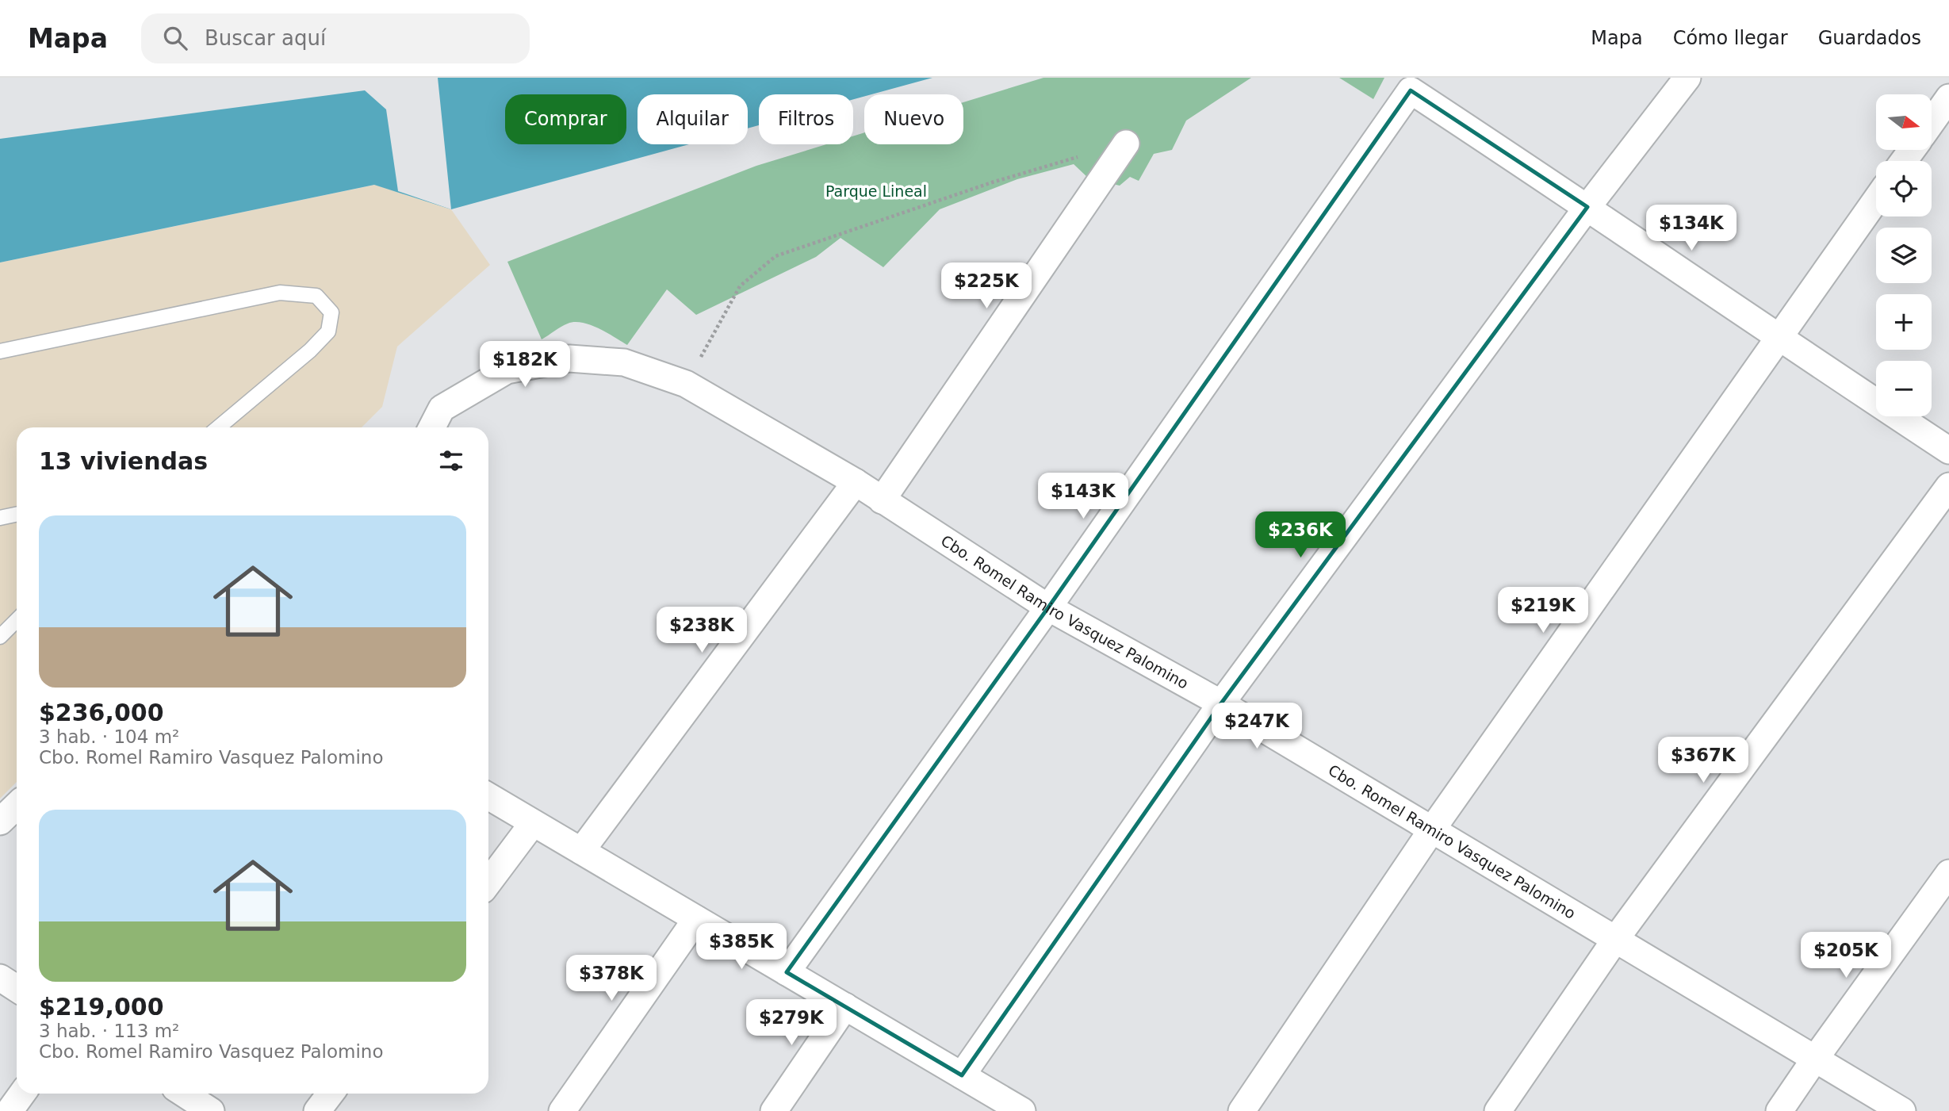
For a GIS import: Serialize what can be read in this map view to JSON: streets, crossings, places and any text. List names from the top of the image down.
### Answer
{
  "streets": {
    "street": ["Cbo. Romel Ramiro Vasquez Palomino"]
  },
  "parks": ["Parque Lineal"],
  "north": "right",
  "page": {
    "header": "Mapa",
    "search": "Buscar aquí",
    "nav": ["Mapa", "Cómo llegar", "Guardados"],
    "map_buttons": ["+", "−"],
    "chip": [
      "Comprar",
      "Alquilar",
      "Filtros",
      "Nuevo"
    ],
    "price": [
      "$134K",
      "$225K",
      "$182K",
      "$143K",
      "$236K",
      "$219K",
      "$238K",
      "$247K",
      "$367K",
      "$385K",
      "$205K",
      "$378K",
      "$279K"
    ],
    "heading": "13 viviendas",
    "list": [
      {
        "name": "$236,000",
        "note": "3 hab. · 104 m² · Cbo. Romel Ramiro Vasquez Palomino"
      },
      {
        "name": "$219,000",
        "note": "3 hab. · 113 m² · Cbo. Romel Ramiro Vasquez Palomino"
      }
    ]
  }
}
